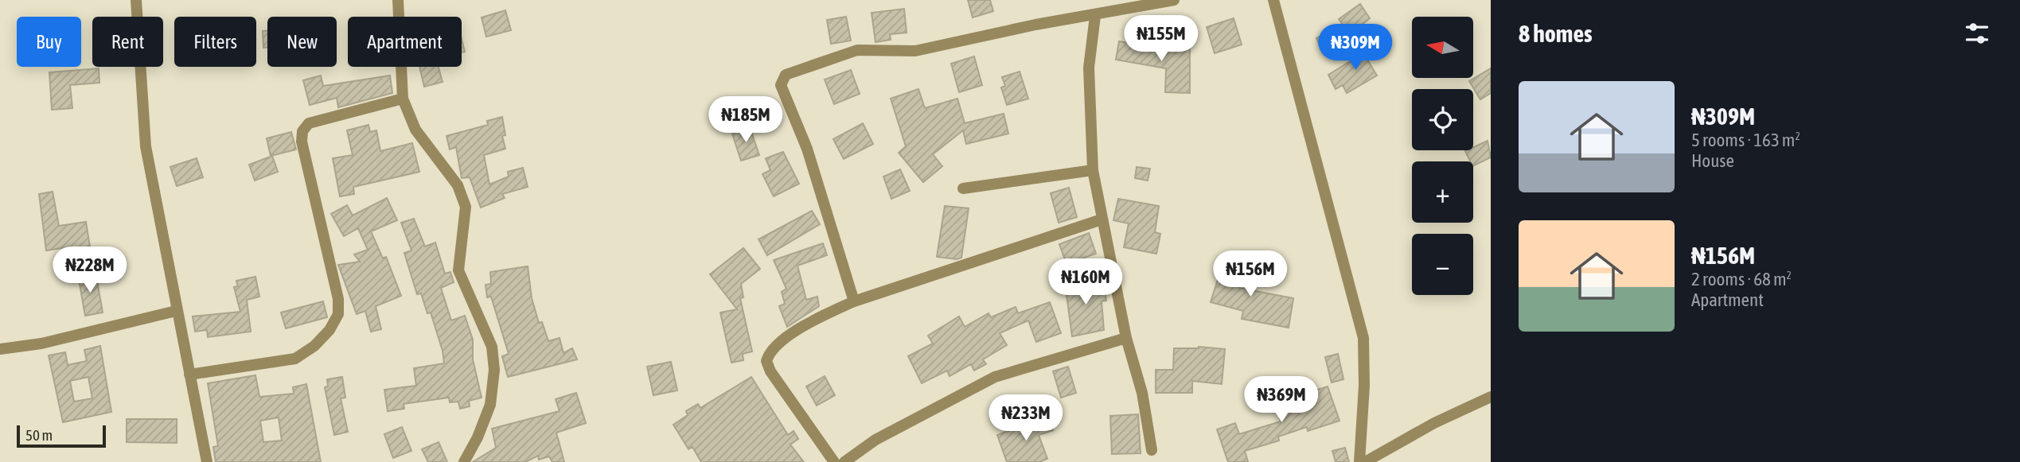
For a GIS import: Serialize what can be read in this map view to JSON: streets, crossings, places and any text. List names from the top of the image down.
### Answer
{
  "scale_bar": "50 m",
  "north": "left",
  "page": {
    "heading": "8 homes",
    "price": [
      "₦155M",
      "₦309M",
      "₦185M",
      "₦228M",
      "₦156M",
      "₦160M",
      "₦369M",
      "₦233M"
    ],
    "map_buttons": ["+", "−"],
    "chip": [
      "Buy",
      "Rent",
      "Filters",
      "New",
      "Apartment"
    ],
    "list": [
      {
        "name": "₦309M",
        "note": "5 rooms · 163 m² · House"
      },
      {
        "name": "₦156M",
        "note": "2 rooms · 68 m² · Apartment"
      }
    ],
    "scale": "50 m"
  }
}
